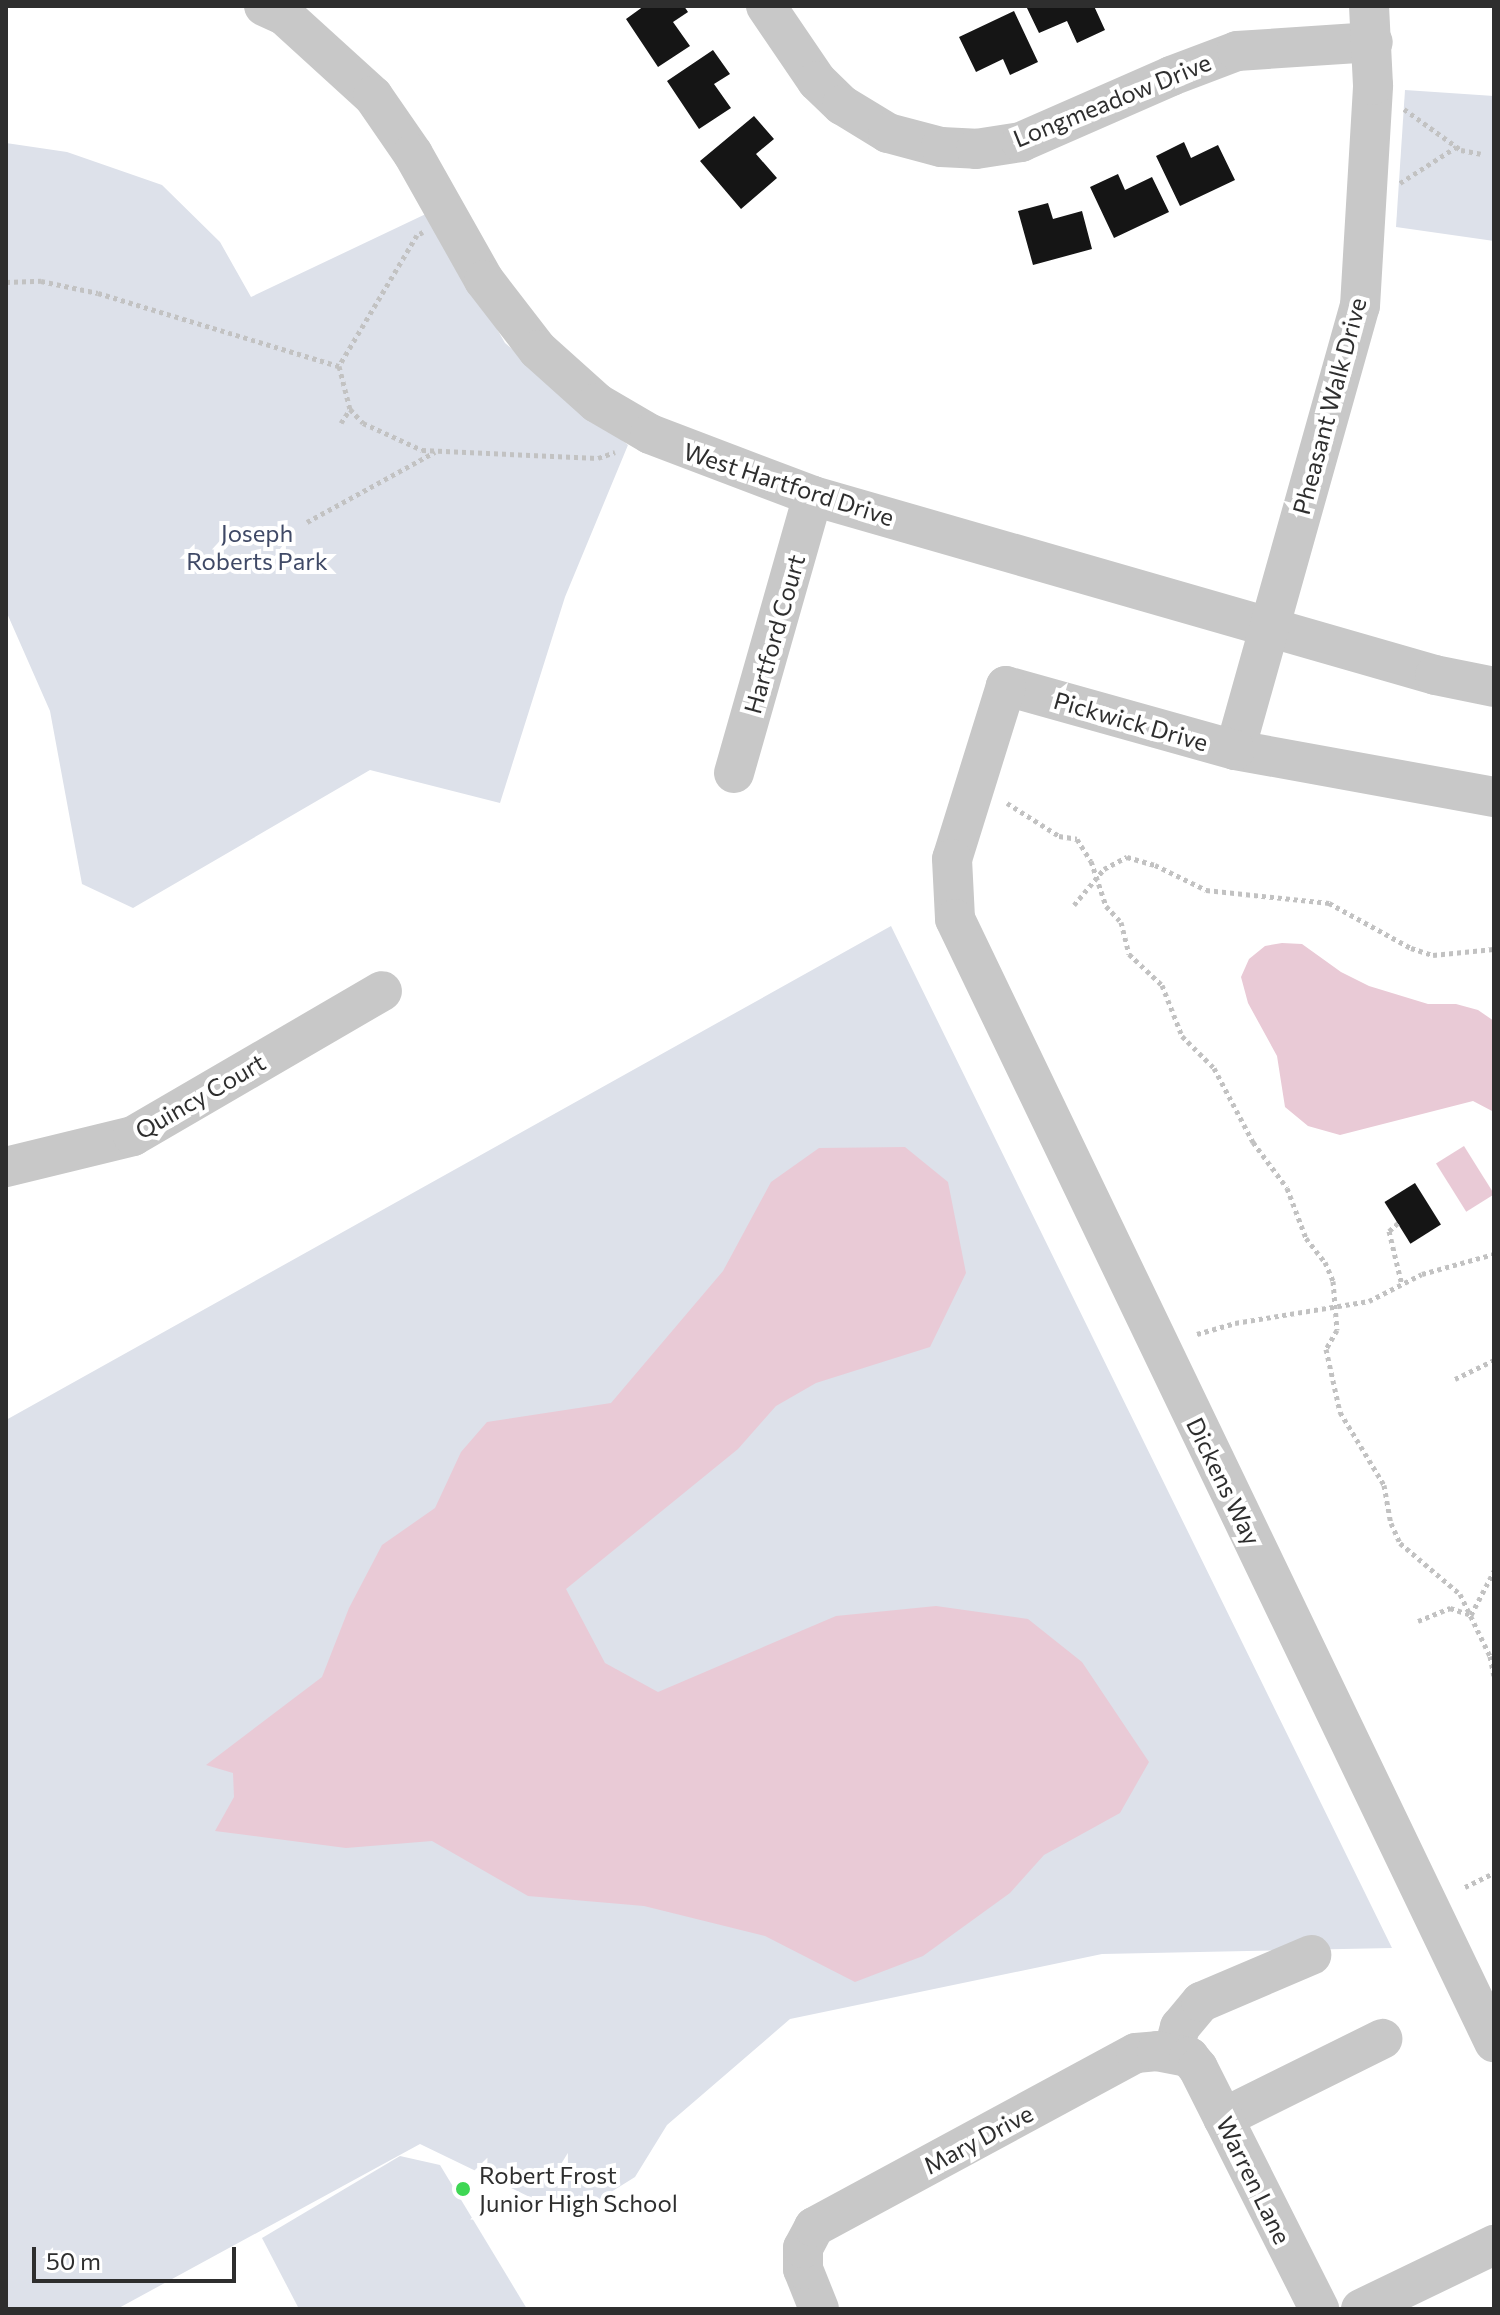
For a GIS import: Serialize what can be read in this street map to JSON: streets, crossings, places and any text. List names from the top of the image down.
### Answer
{
  "streets": {
    "street": [
      "Longmeadow Drive",
      "Pheasant Walk Drive",
      "West Hartford Drive",
      "Hartford Court",
      "Pickwick Drive",
      "Quincy Court",
      "Dickens Way",
      "Mary Drive",
      "Warren Lane"
    ]
  },
  "crossings": [
    ["Longmeadow Drive", "Pheasant Walk Drive"],
    ["Pheasant Walk Drive", "West Hartford Drive"],
    ["Pheasant Walk Drive", "Pickwick Drive"],
    ["West Hartford Drive", "Hartford Court"],
    ["Pickwick Drive", "Dickens Way"],
    ["Mary Drive", "Warren Lane"]
  ],
  "parks": ["Joseph Roberts Park"],
  "places": ["Robert Frost Junior High School"],
  "scale_bar": "50 m"
}
